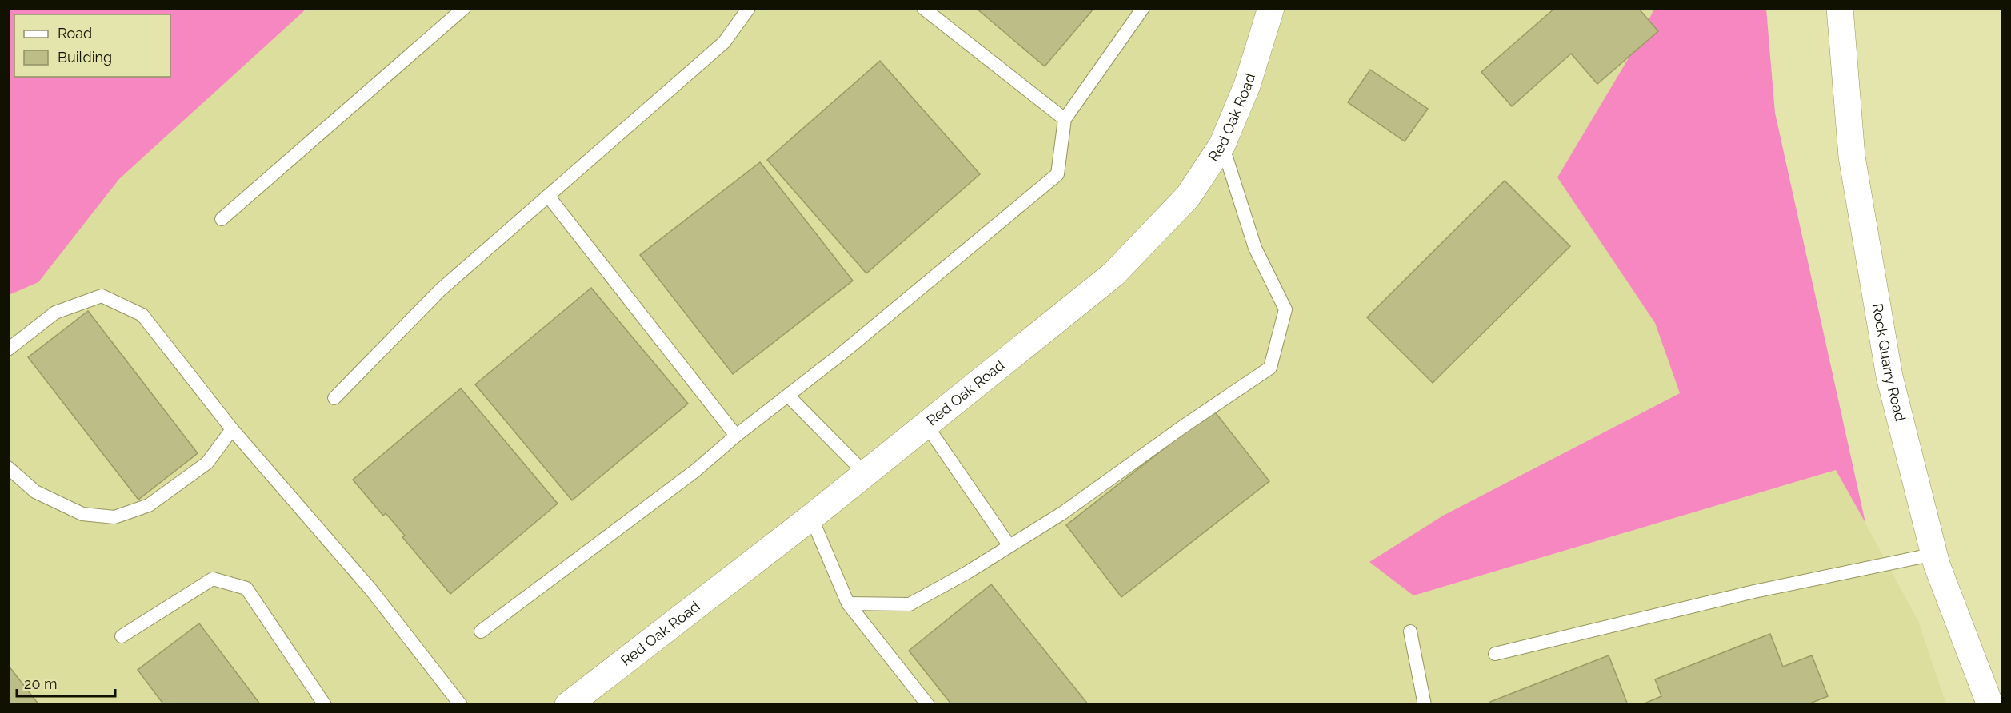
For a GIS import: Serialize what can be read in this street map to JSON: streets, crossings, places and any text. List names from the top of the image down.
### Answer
{
  "streets": {
    "street": ["Red Oak Road", "Rock Quarry Road"]
  },
  "legend": ["Road", "Building"],
  "scale_bar": "20 m"
}
